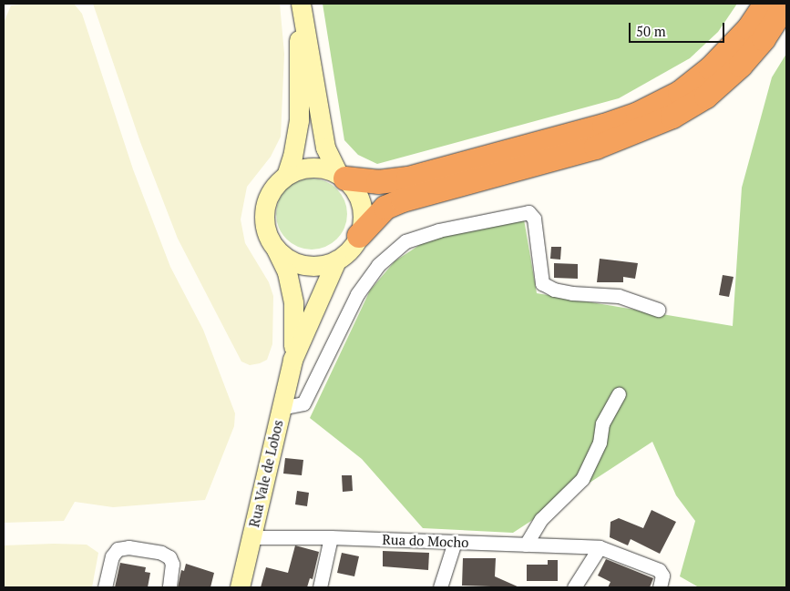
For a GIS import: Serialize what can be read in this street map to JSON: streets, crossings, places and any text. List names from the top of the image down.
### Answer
{
  "streets": {
    "main road": ["Rua Vale de Lobos"],
    "street": ["Rua do Mocho"]
  },
  "crossings": [
    ["Rua Vale de Lobos", "Rua do Mocho"]
  ],
  "scale_bar": "50 m"
}
